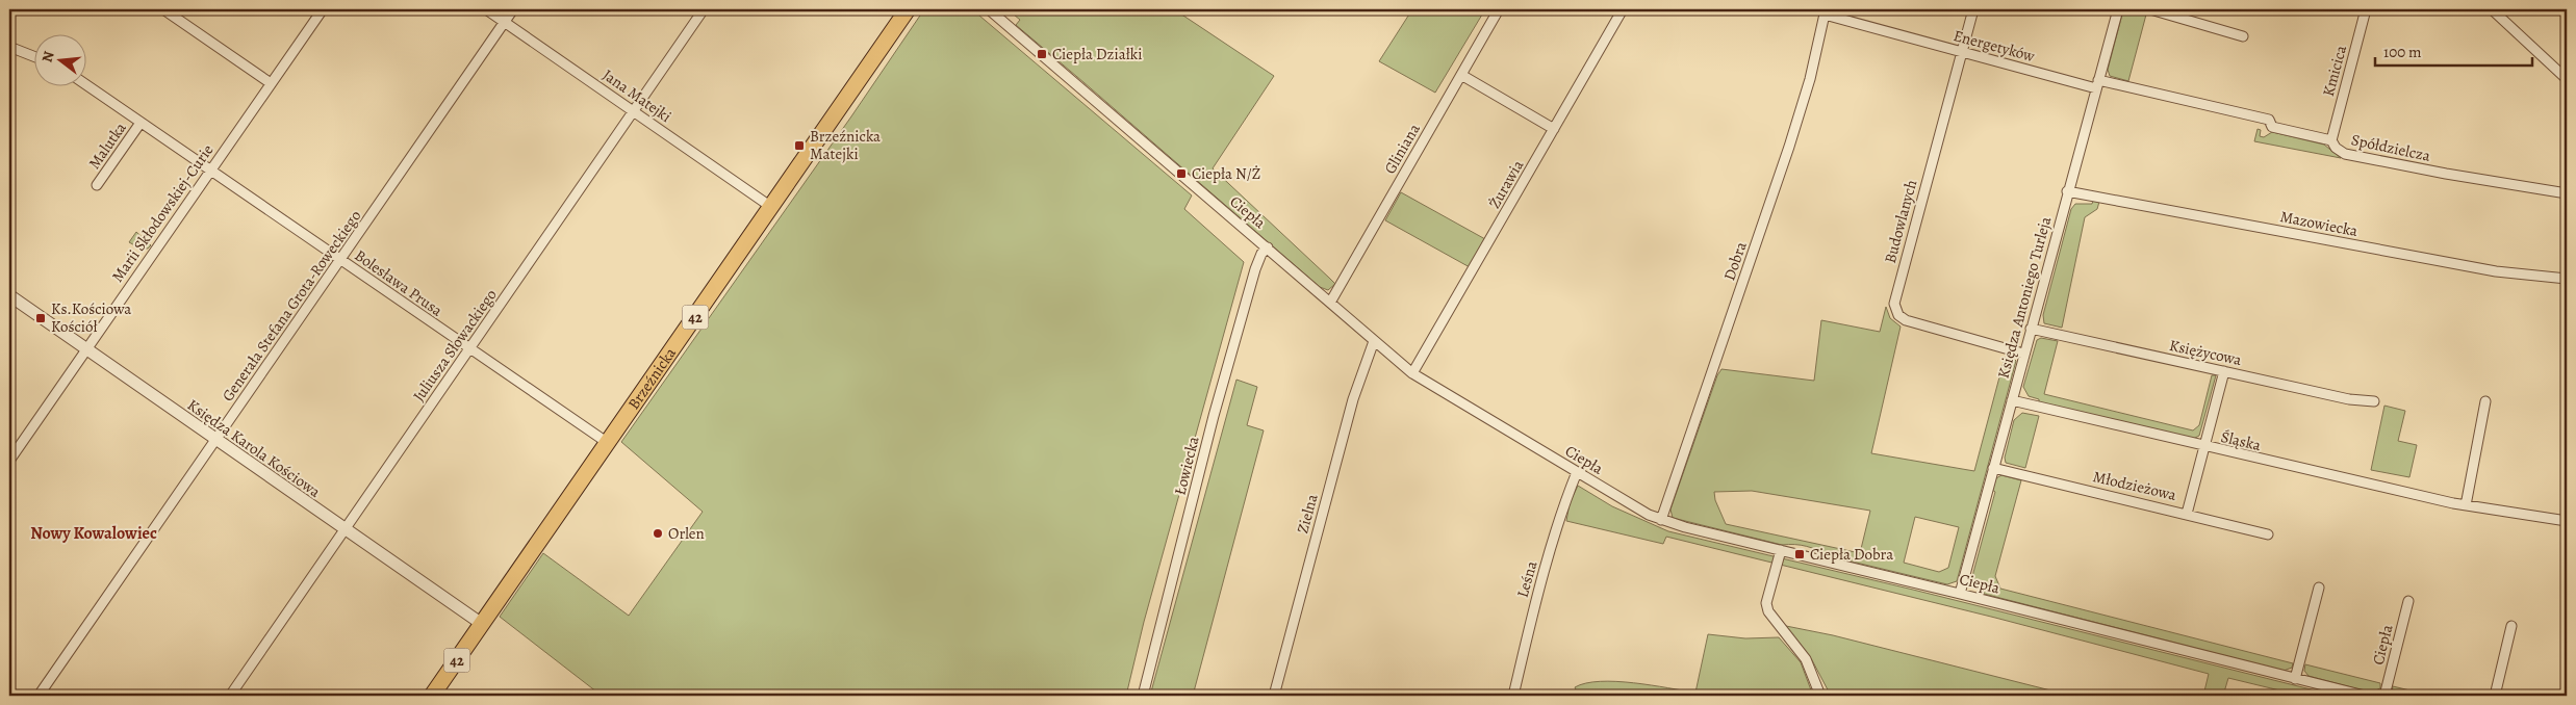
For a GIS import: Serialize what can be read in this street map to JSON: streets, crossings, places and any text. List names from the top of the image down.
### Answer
{
  "streets": {
    "main road": ["42", "Brzeźnicka"],
    "street": [
      "Energetyków",
      "Kmicica",
      "Jana Matejki",
      "Malutka",
      "Spółdzielcza",
      "Gliniana",
      "Żurawia",
      "Ciepła",
      "Marii Skłodowskiej-Curie",
      "Budowlanych",
      "Mazowiecka",
      "Dobra",
      "Bolesława Prusa",
      "Księdza Antoniego Turleja",
      "Generała Stefana Grota-Roweckiego",
      "Juliusza Słowackiego",
      "Księżycowa",
      "Śląska",
      "Księdza Karola Kościowa",
      "Łowiecka",
      "Młodzieżowa",
      "Zielna",
      "Leśna"
    ]
  },
  "crossings": [
    ["Energetyków", "Spółdzielcza"],
    ["Energetyków", "Budowlanych"],
    ["Energetyków", "Dobra"],
    ["Energetyków", "Księdza Antoniego Turleja"],
    ["Kmicica", "Spółdzielcza"],
    ["Jana Matejki", "Generała Stefana Grota-Roweckiego"],
    ["Jana Matejki", "Juliusza Słowackiego"],
    ["Jana Matejki", "Brzeźnicka"],
    ["Malutka", "Bolesława Prusa"],
    ["Spółdzielcza", "Księdza Antoniego Turleja"],
    ["Gliniana", "Ciepła"],
    ["Żurawia", "Ciepła"],
    ["Ciepła", "Dobra"],
    ["Ciepła", "Księdza Antoniego Turleja"],
    ["Ciepła", "Łowiecka"],
    ["Ciepła", "Zielna"],
    ["Ciepła", "Leśna"],
    ["Marii Skłodowskiej-Curie", "Bolesława Prusa"],
    ["Marii Skłodowskiej-Curie", "Księdza Karola Kościowa"],
    ["Budowlanych", "Księdza Antoniego Turleja"],
    ["Mazowiecka", "Księdza Antoniego Turleja"],
    ["Bolesława Prusa", "Generała Stefana Grota-Roweckiego"],
    ["Bolesława Prusa", "Juliusza Słowackiego"],
    ["Bolesława Prusa", "Brzeźnicka"],
    ["Księdza Antoniego Turleja", "Księżycowa"],
    ["Księdza Antoniego Turleja", "Śląska"],
    ["Księdza Antoniego Turleja", "Młodzieżowa"],
    ["Generała Stefana Grota-Roweckiego", "Księdza Karola Kościowa"],
    ["Juliusza Słowackiego", "Księdza Karola Kościowa"],
    ["Brzeźnicka", "Księdza Karola Kościowa"]
  ],
  "districts": ["Nowy Kowalowiec"],
  "places": {
    "transit": [
      "Ciepła Działki",
      "Brzeźnicka Matejki",
      "Ciepła N/Ż",
      "Ks.Kościowa Kościół",
      "Ciepła Dobra"
    ],
    "other": ["Orlen"]
  },
  "scale_bar": "100 m",
  "north": "left"
}
